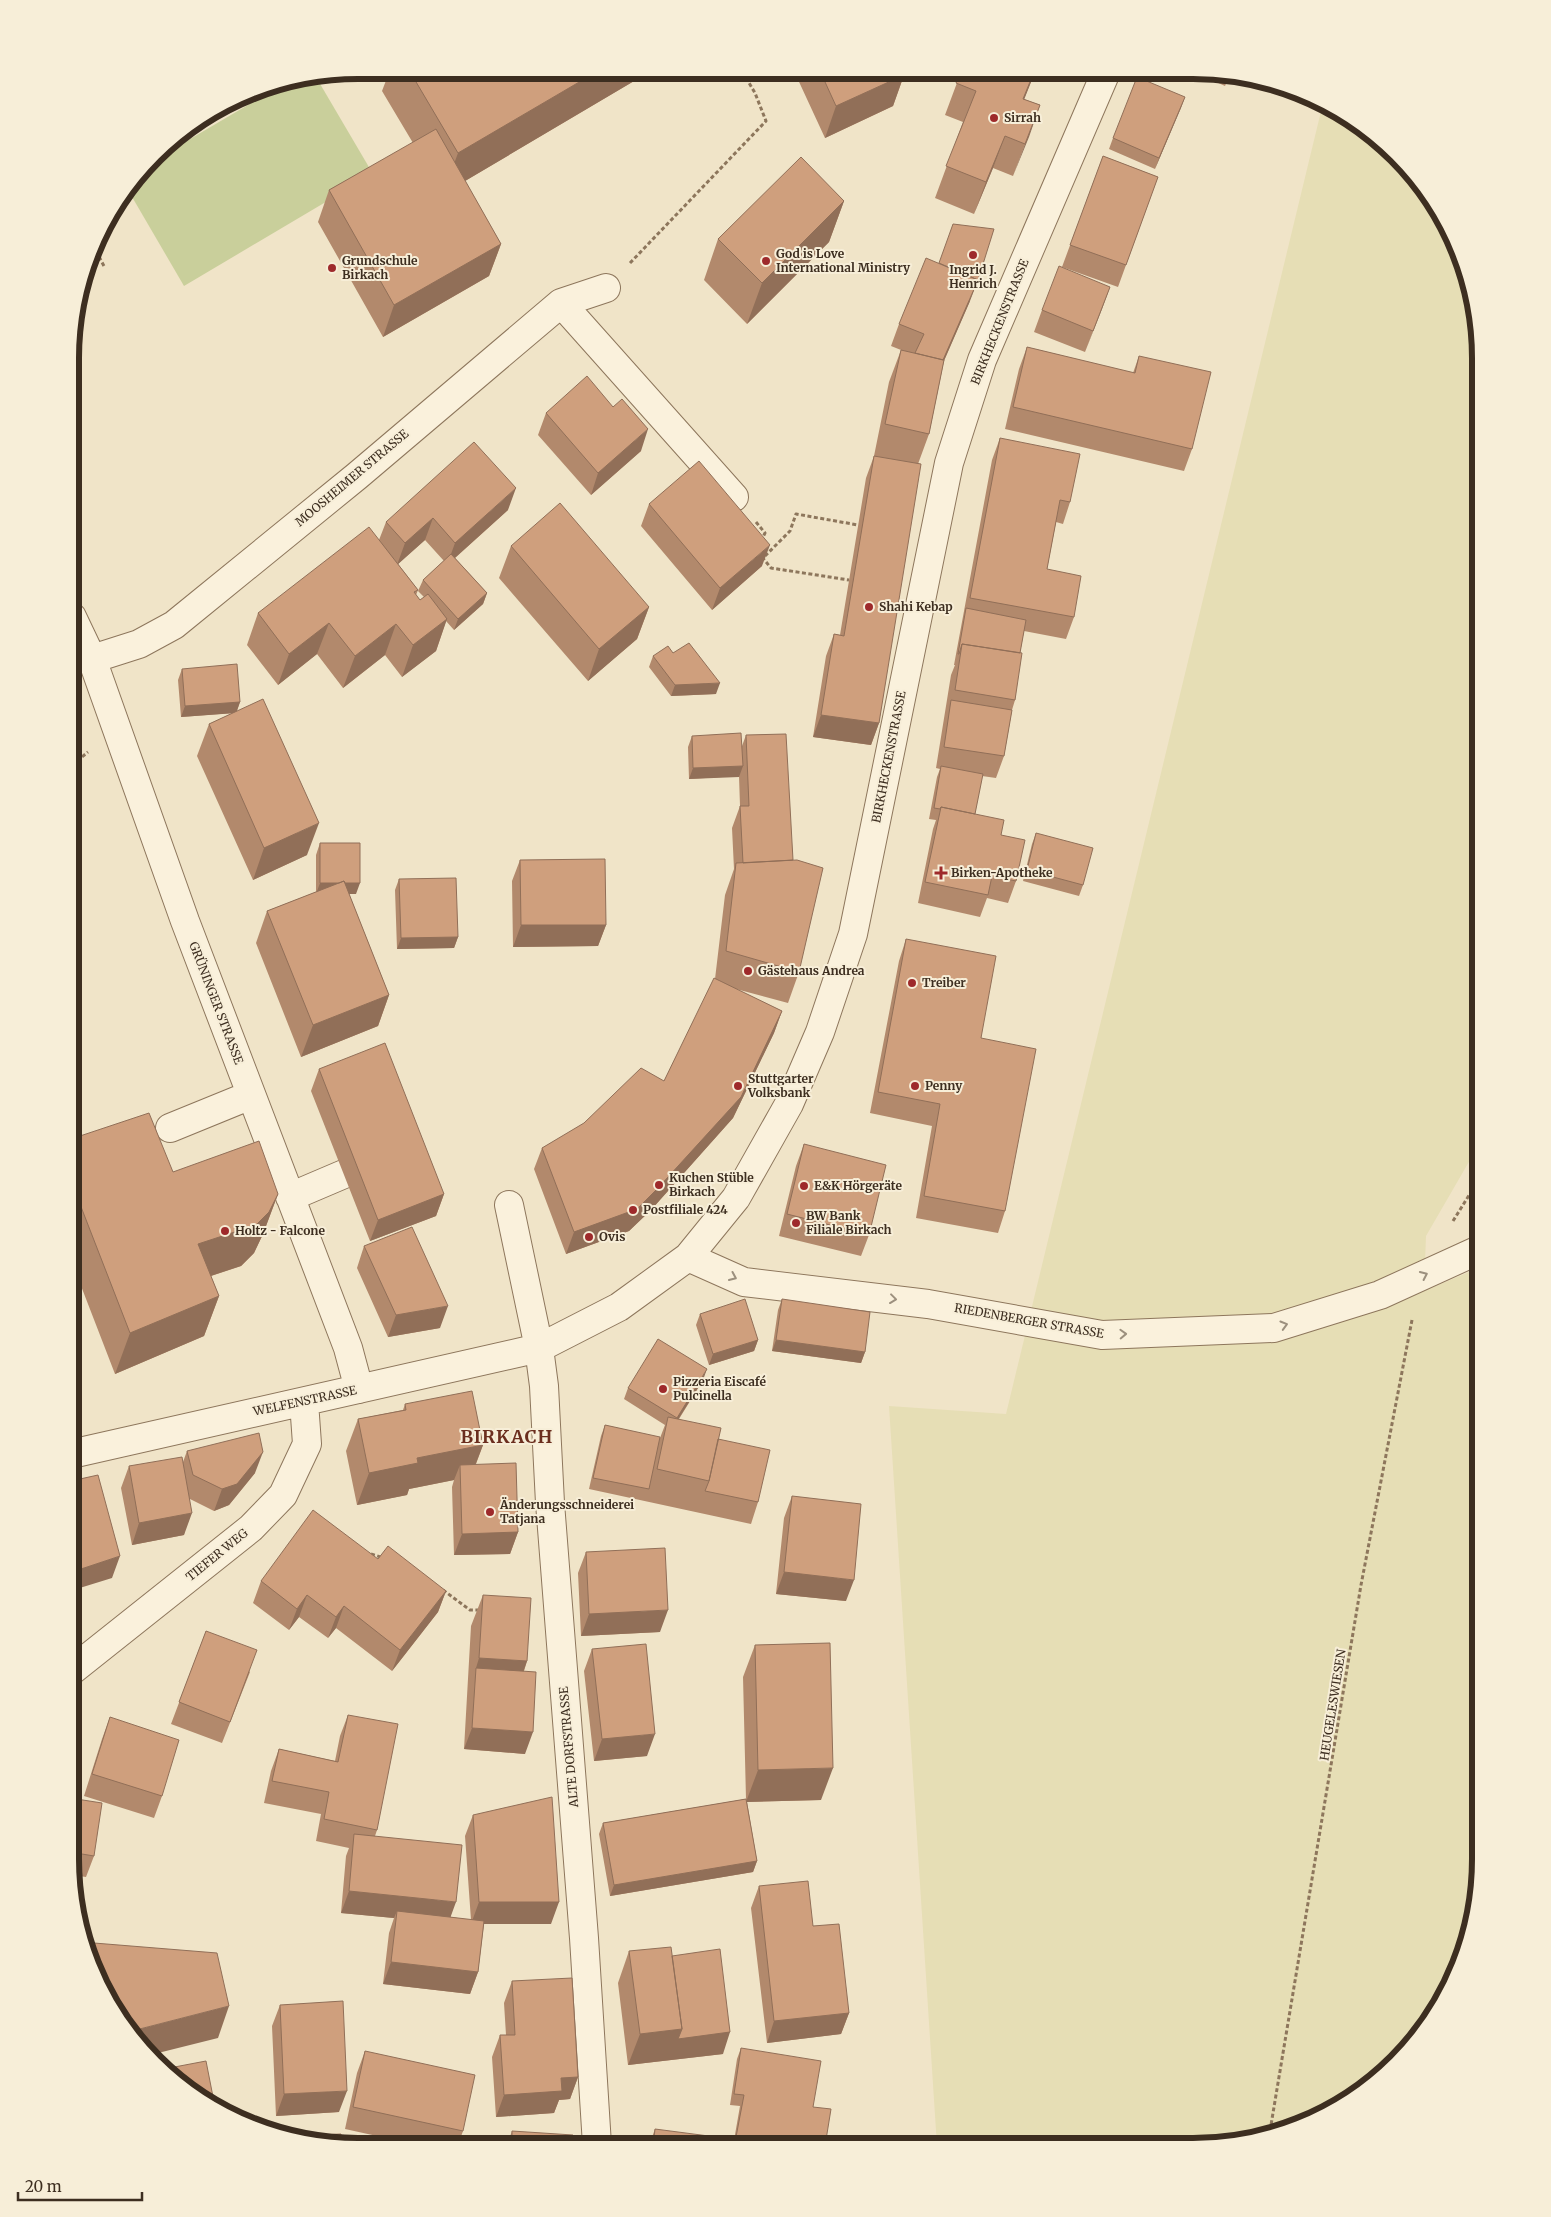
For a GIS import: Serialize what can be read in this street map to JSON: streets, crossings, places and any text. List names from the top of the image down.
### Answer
{
  "streets": {
    "street": [
      "BIRKHECKENSTRASSE",
      "MOOSHEIMER STRASSE",
      "GRÜNINGER STRASSE",
      "RIEDENBERGER STRASSE",
      "WELFENSTRASSE",
      "TIEFER WEG",
      "ALTE DORFSTRASSE"
    ],
    "path": ["HEUGELESWIESEN"]
  },
  "crossings": [
    ["BIRKHECKENSTRASSE", "RIEDENBERGER STRASSE"],
    ["BIRKHECKENSTRASSE", "WELFENSTRASSE"],
    ["BIRKHECKENSTRASSE", "ALTE DORFSTRASSE"],
    ["MOOSHEIMER STRASSE", "GRÜNINGER STRASSE"],
    ["GRÜNINGER STRASSE", "WELFENSTRASSE"],
    ["RIEDENBERGER STRASSE", "HEUGELESWIESEN"],
    ["WELFENSTRASSE", "TIEFER WEG"],
    ["WELFENSTRASSE", "ALTE DORFSTRASSE"]
  ],
  "one_way": ["RIEDENBERGER STRASSE"],
  "districts": ["BIRKACH"],
  "places": {
    "other": [
      "Sirrah",
      "Ingrid J. Henrich",
      "God is Love International Ministry",
      "Grundschule Birkach",
      "Shahi Kebap",
      "Gästehaus Andrea",
      "Treiber",
      "Stuttgarter Volksbank",
      "Penny",
      "Kuchen Stüble Birkach",
      "E&K Hörgeräte",
      "Postfiliale 424",
      "BW Bank Filiale Birkach",
      "Holtz - Falcone",
      "Ovis",
      "Pizzeria Eiscafé Pulcinella",
      "Änderungsschneiderei Tatjana"
    ],
    "health": ["Birken-Apotheke"]
  },
  "scale_bar": "20 m"
}
